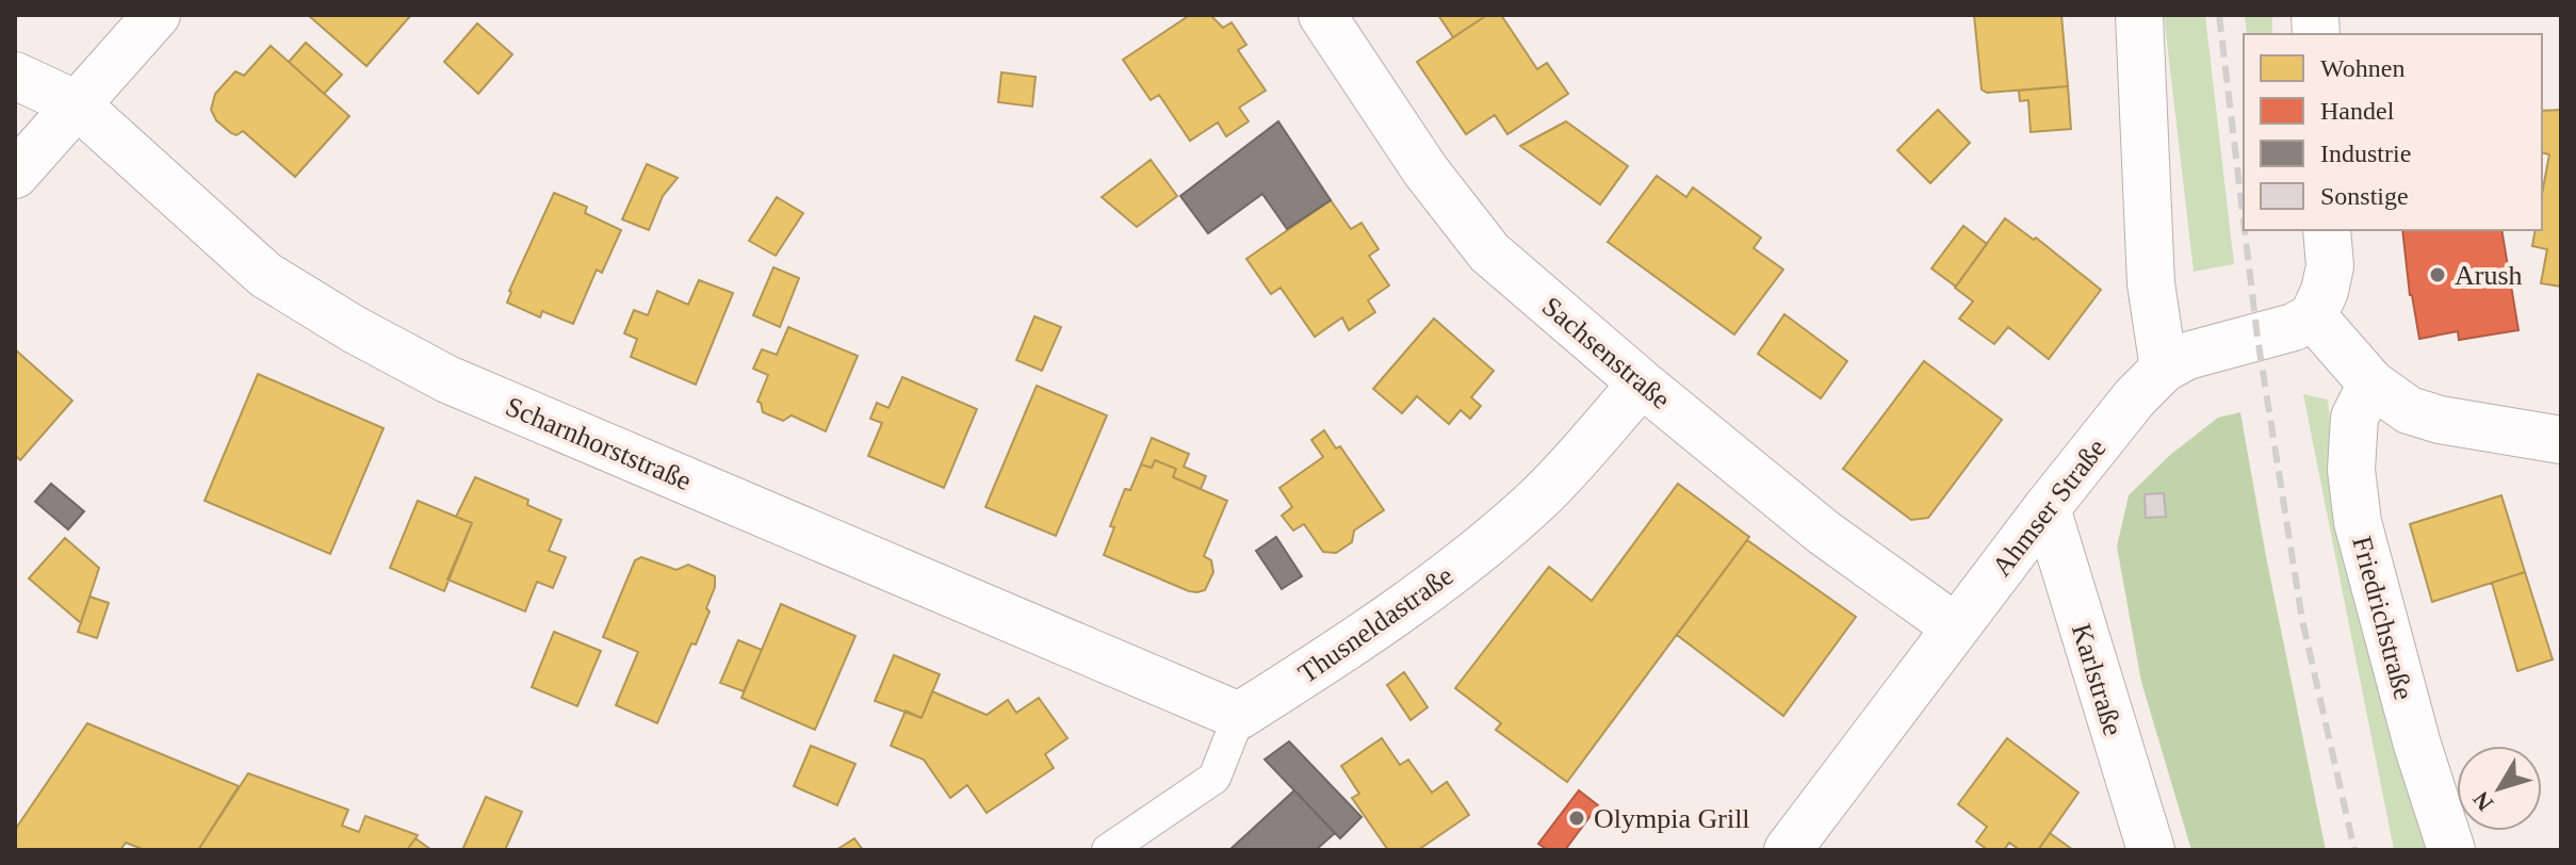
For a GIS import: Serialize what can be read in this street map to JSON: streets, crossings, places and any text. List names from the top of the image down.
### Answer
{
  "streets": {
    "street": [
      "Sachsenstraße",
      "Scharnhorststraße",
      "Ahmser Straße",
      "Friedrichstraße",
      "Thusneldastraße",
      "Karlstraße"
    ]
  },
  "crossings": [
    ["Sachsenstraße", "Ahmser Straße"],
    ["Sachsenstraße", "Thusneldastraße"],
    ["Scharnhorststraße", "Thusneldastraße"],
    ["Ahmser Straße", "Karlstraße"]
  ],
  "places": ["Arush", "Olympia Grill"],
  "legend": [
    "Wohnen",
    "Handel",
    "Industrie",
    "Sonstige"
  ],
  "north": "bottom left"
}
